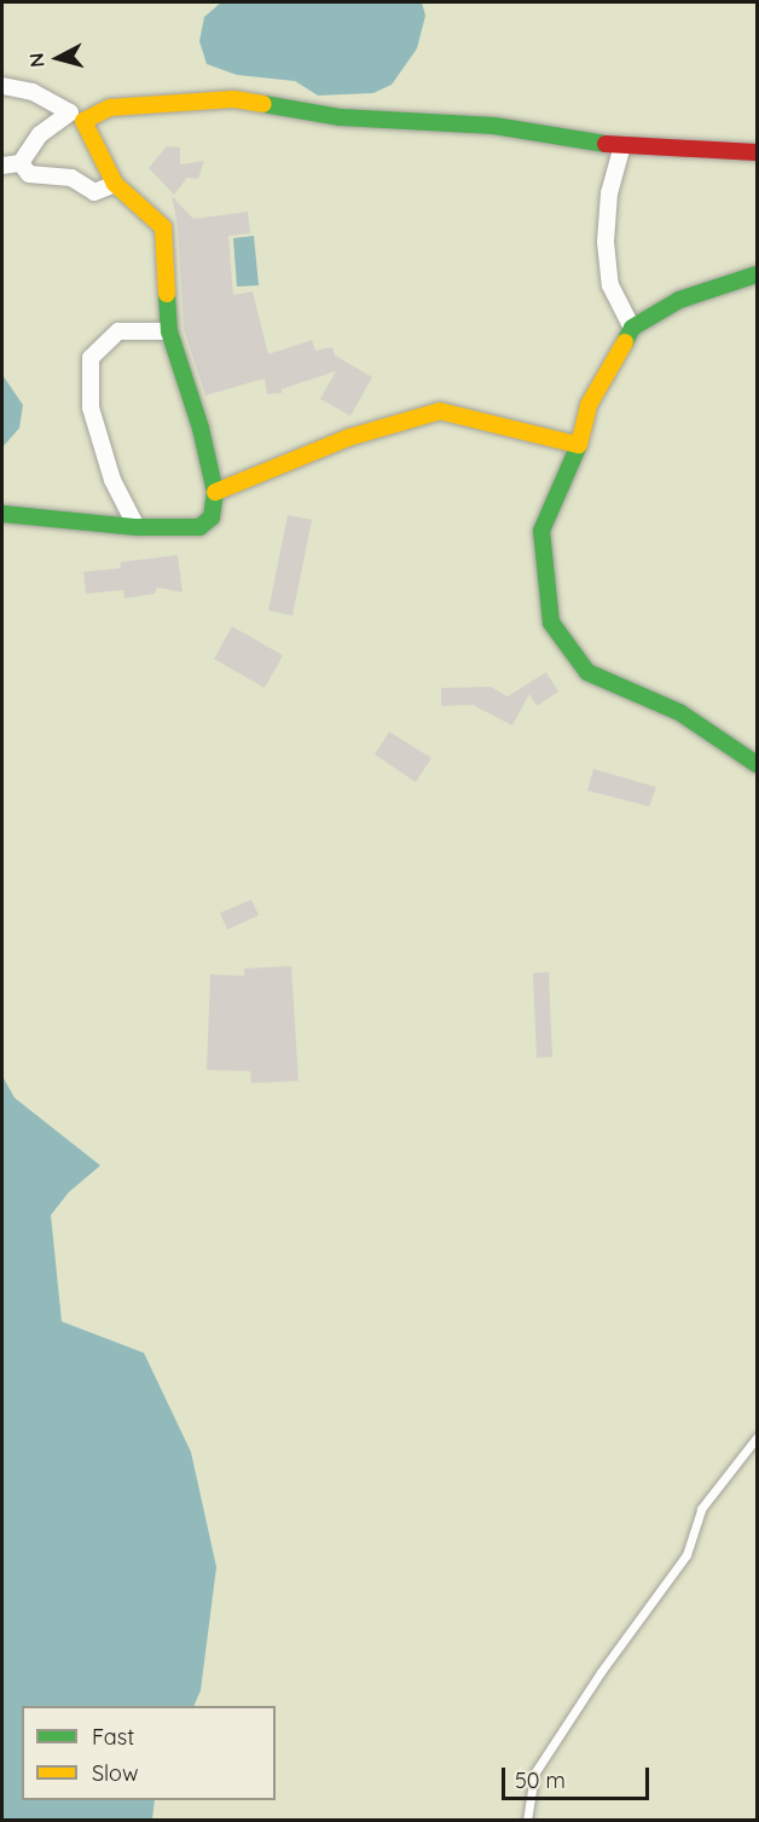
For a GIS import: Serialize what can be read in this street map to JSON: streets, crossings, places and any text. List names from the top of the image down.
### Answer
{
  "legend": ["Fast", "Slow"],
  "scale_bar": "50 m",
  "north": "left"
}
